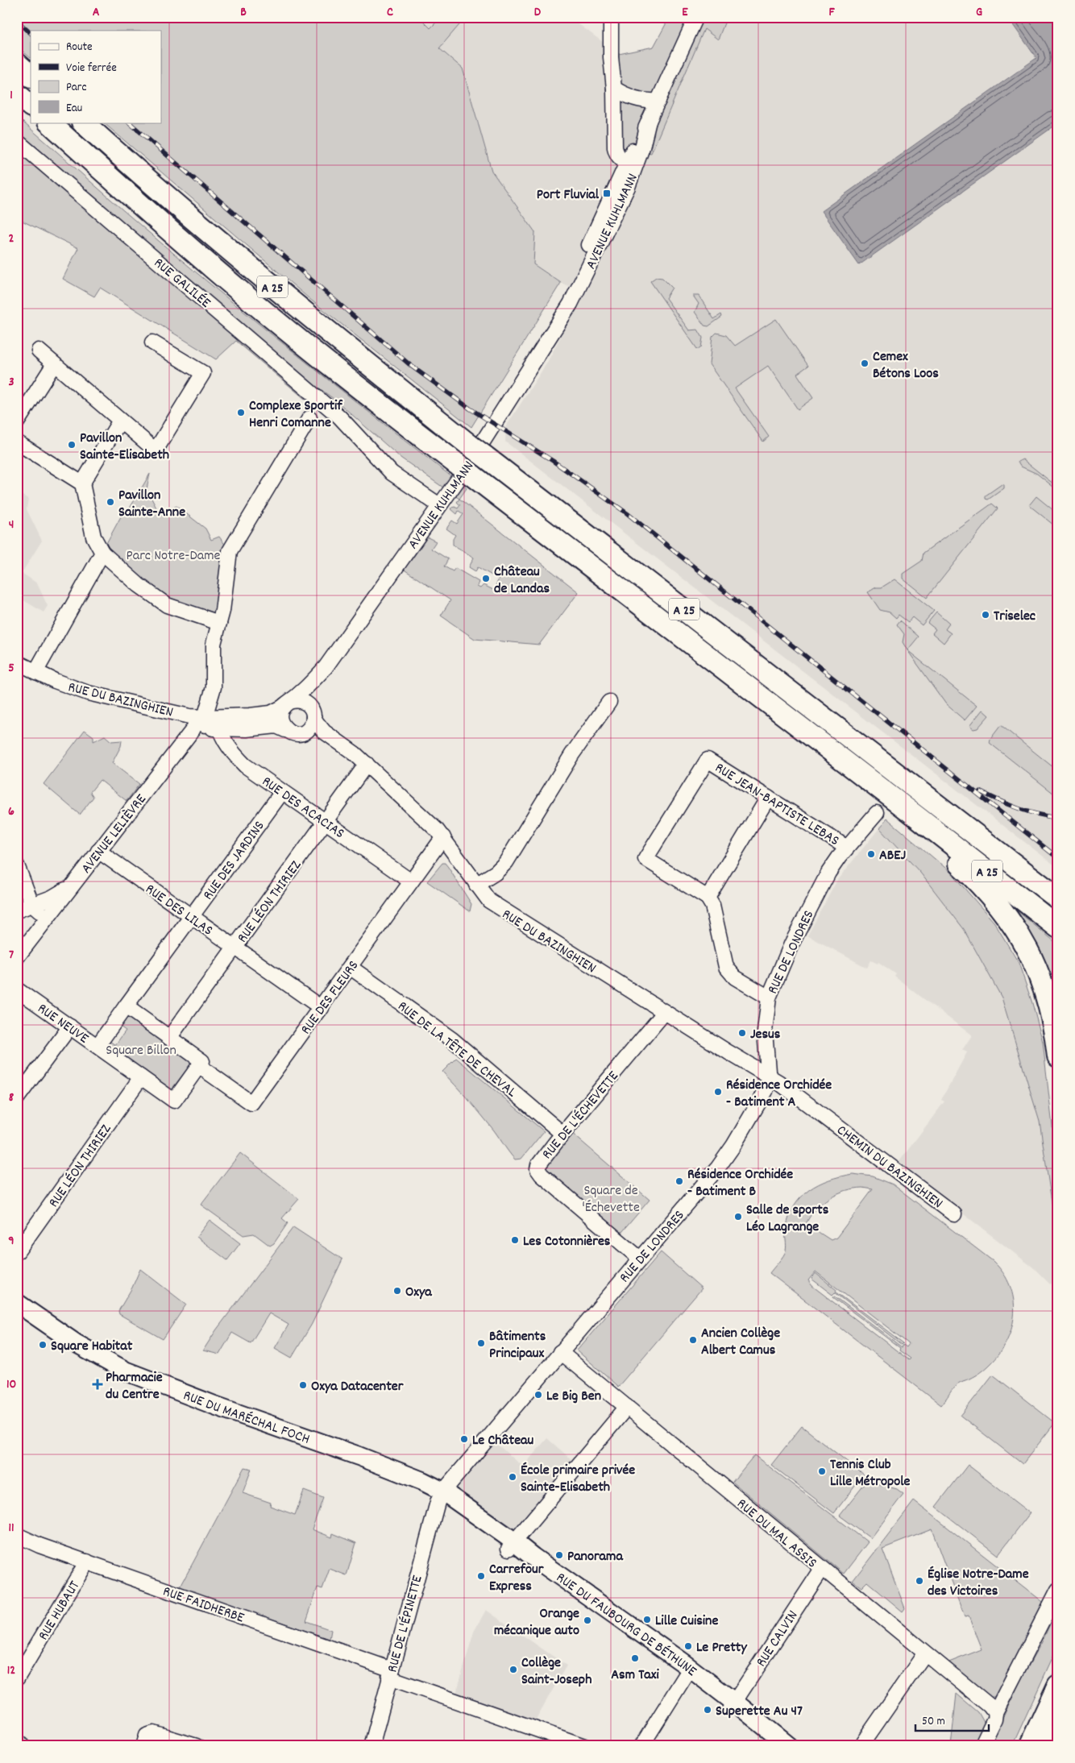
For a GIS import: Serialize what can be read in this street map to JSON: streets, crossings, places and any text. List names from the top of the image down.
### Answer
{
  "streets": {
    "highway": ["A 25"],
    "main road": ["RUE DU MARÉCHAL FOCH", "RUE DU FAUBOURG DE BÉTHUNE"],
    "street": [
      "AVENUE KUHLMANN",
      "RUE GALILÉE",
      "RUE DU BAZINGHIEN",
      "RUE JEAN-BAPTISTE LEBAS",
      "RUE DES ACACIAS",
      "AVENUE LELIÈVRE",
      "RUE DES JARDINS",
      "RUE LÉON THIRIEZ",
      "RUE DES LILAS",
      "RUE DE LONDRES",
      "RUE DES FLEURS",
      "RUE NEUVE",
      "RUE DE LA TÊTE DE CHEVAL",
      "RUE DE L'ÉCHEVETTE",
      "CHEMIN DU BAZINGHIEN",
      "RUE DU MAL ASSIS",
      "RUE FAIDHERBE",
      "RUE HUBAUT",
      "RUE DE L'ÉPINETTE",
      "RUE CALVIN"
    ]
  },
  "crossings": [
    ["AVENUE KUHLMANN", "RUE GALILÉE"],
    ["AVENUE KUHLMANN", "A 25"],
    ["AVENUE KUHLMANN", "RUE DU BAZINGHIEN"],
    ["RUE DU BAZINGHIEN", "RUE DES ACACIAS"],
    ["RUE DU BAZINGHIEN", "AVENUE LELIÈVRE"],
    ["RUE DU BAZINGHIEN", "RUE LÉON THIRIEZ"],
    ["RUE DU BAZINGHIEN", "RUE DE LONDRES"],
    ["RUE DU BAZINGHIEN", "RUE DES FLEURS"],
    ["RUE DU BAZINGHIEN", "RUE DE L'ÉCHEVETTE"],
    ["RUE DU BAZINGHIEN", "CHEMIN DU BAZINGHIEN"],
    ["RUE JEAN-BAPTISTE LEBAS", "RUE DE LONDRES"],
    ["RUE DES ACACIAS", "RUE DES JARDINS"],
    ["RUE DES ACACIAS", "RUE LÉON THIRIEZ"],
    ["RUE DES ACACIAS", "RUE DES FLEURS"],
    ["AVENUE LELIÈVRE", "RUE DES LILAS"],
    ["RUE DES JARDINS", "RUE DES LILAS"],
    ["RUE LÉON THIRIEZ", "RUE DES LILAS"],
    ["RUE LÉON THIRIEZ", "RUE NEUVE"],
    ["RUE DES LILAS", "RUE DES FLEURS"],
    ["RUE DE LONDRES", "RUE DE L'ÉCHEVETTE"],
    ["RUE DE LONDRES", "CHEMIN DU BAZINGHIEN"],
    ["RUE DE LONDRES", "RUE DU MARÉCHAL FOCH"],
    ["RUE DE LONDRES", "RUE DU MAL ASSIS"],
    ["RUE DE LONDRES", "RUE DE L'ÉPINETTE"],
    ["RUE DE LONDRES", "RUE DU FAUBOURG DE BÉTHUNE"],
    ["RUE DES FLEURS", "RUE NEUVE"],
    ["RUE DES FLEURS", "RUE DE LA TÊTE DE CHEVAL"],
    ["RUE DE LA TÊTE DE CHEVAL", "RUE DE L'ÉCHEVETTE"],
    ["RUE DU MARÉCHAL FOCH", "RUE DE L'ÉPINETTE"],
    ["RUE DU MARÉCHAL FOCH", "RUE DU FAUBOURG DE BÉTHUNE"],
    ["RUE DU MAL ASSIS", "RUE CALVIN"],
    ["RUE FAIDHERBE", "RUE HUBAUT"],
    ["RUE FAIDHERBE", "RUE DE L'ÉPINETTE"],
    ["RUE DE L'ÉPINETTE", "RUE DU FAUBOURG DE BÉTHUNE"],
    ["RUE DU FAUBOURG DE BÉTHUNE", "RUE CALVIN"]
  ],
  "parks": ["Parc Notre-Dame", "Square Billon", "Square de 'Échevette"],
  "places": {
    "transit": ["Port Fluvial"],
    "other": [
      "Cemex Bétons Loos",
      "Complexe Sportif Henri Comanne",
      "Pavillon Sainte-Elisabeth",
      "Pavillon Sainte-Anne",
      "Château de Landas",
      "Triselec",
      "ABEJ",
      "Jesus",
      "Résidence Orchidée - Batiment A",
      "Résidence Orchidée - Batiment B",
      "Salle de sports Léo Lagrange",
      "Les Cotonnières",
      "Oxya",
      "Ancien Collège Albert Camus",
      "Bâtiments Principaux",
      "Square Habitat",
      "Oxya Datacenter",
      "Le Big Ben",
      "Le Château",
      "Tennis Club Lille Métropole",
      "École primaire privée Sainte-Elisabeth",
      "Panorama",
      "Carrefour Express",
      "Église Notre-Dame des Victoires",
      "Lille Cuisine",
      "Orange mécanique auto",
      "Le Pretty",
      "Asm Taxi",
      "Collège Saint-Joseph",
      "Superette Au 47"
    ],
    "health": ["Pharmacie du Centre"]
  },
  "legend": [
    "Route",
    "Voie ferrée",
    "Parc",
    "Eau"
  ],
  "scale_bar": "50 m",
  "grid": {
    "columns": [
      "A",
      "B",
      "C",
      "D",
      "E",
      "F",
      "G"
    ],
    "rows": [
      "1",
      "2",
      "3",
      "4",
      "5",
      "6",
      "7",
      "8",
      "9",
      "10",
      "11",
      "12"
    ]
  }
}
